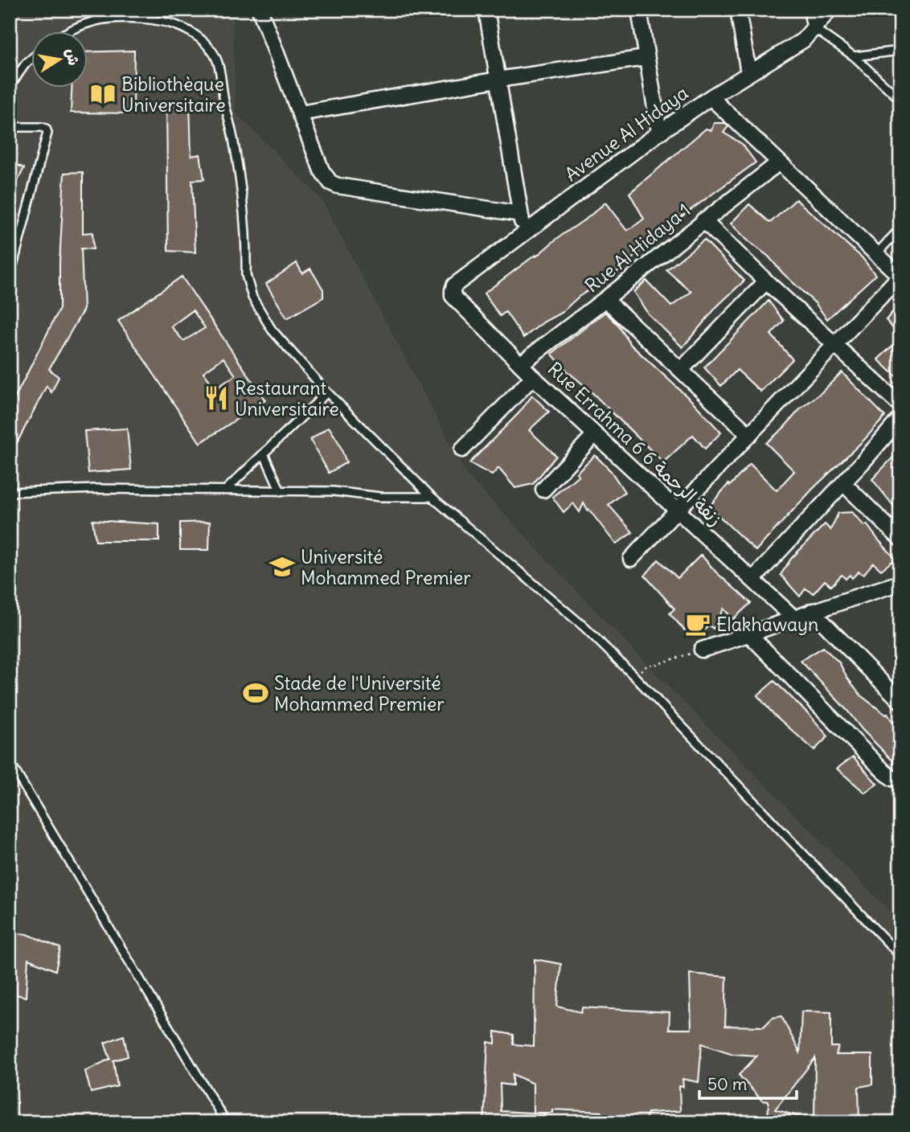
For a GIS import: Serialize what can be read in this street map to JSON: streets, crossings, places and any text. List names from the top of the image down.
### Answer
{
  "streets": {
    "street": ["Avenue Al Hidaya", "Rue Al Hidaya 1", "Rue Errahma 6 6 زنقة الرحمة"]
  },
  "crossings": [
    ["Avenue Al Hidaya", "Rue Errahma 6 6 زنقة الرحمة"],
    ["Rue Al Hidaya 1", "Rue Errahma 6 6 زنقة الرحمة"]
  ],
  "places": {
    "library": ["Bibliothèque Universitaire"],
    "restaurant": ["Restaurant Universitaire"],
    "school or university": ["Université Mohammed Premier"],
    "cafe": ["Elakhawayn"],
    "sports": ["Stade de l'Université Mohammed Premier"]
  },
  "scale_bar": "50 m",
  "north": "right"
}
